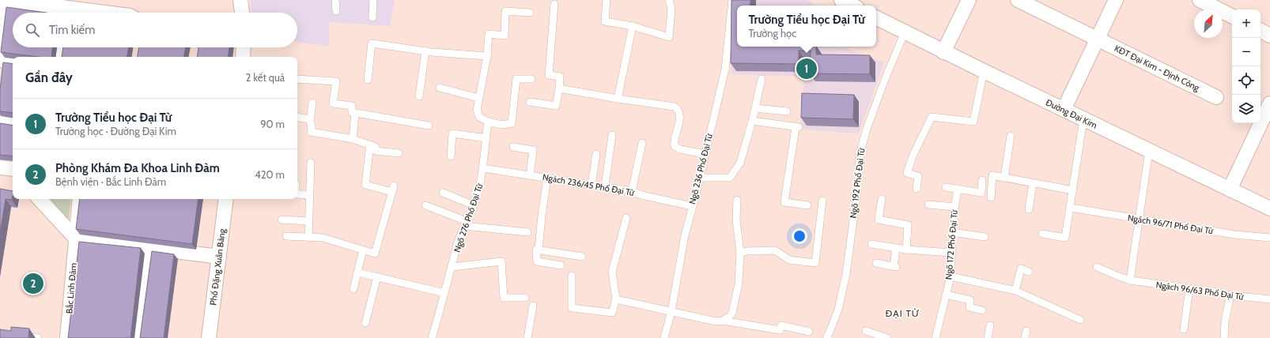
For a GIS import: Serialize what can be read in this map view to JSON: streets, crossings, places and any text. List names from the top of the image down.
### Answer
{
  "streets": {
    "street": [
      "KĐT Đại Kim - Định Công",
      "Đường Đại Kim",
      "Phố Đặng Xuân Bảng",
      "Bắc Linh Đàm"
    ],
    "lane": [
      "Ngõ 236 Phố Đại Từ",
      "Ngõ 192 Phố Đại Từ",
      "Ngách 236/45 Phố Đại Từ",
      "Ngõ 276 Phố Đại Từ",
      "Ngách 96/71 Phố Đại Từ",
      "Ngõ 172 Phố Đại Từ",
      "Ngách 96/63 Phố Đại Từ"
    ]
  },
  "crossings": [
    ["Đường Đại Kim", "Ngõ 192 Phố Đại Từ"],
    ["Ngõ 236 Phố Đại Từ", "Ngách 236/45 Phố Đại Từ"],
    ["Ngách 236/45 Phố Đại Từ", "Ngõ 276 Phố Đại Từ"]
  ],
  "districts": ["ĐẠI TỪ"],
  "north": "top right",
  "page": {
    "popup": ["Trường Tiểu học Đại Từ", "Trường học"],
    "map_buttons": ["+", "−"],
    "search": "Tìm kiếm",
    "pins": ["1", "2"],
    "heading": ["Gần đây", "2 kết quả"],
    "list": [
      {
        "mark": "1",
        "name": "Trường Tiểu học Đại Từ",
        "note": "Trường học · Đường Đại Kim",
        "value": "90 m"
      },
      {
        "mark": "2",
        "name": "Phòng Khám Đa Khoa Linh Đàm",
        "note": "Bệnh viện · Bắc Linh Đàm",
        "value": "420 m"
      }
    ]
  }
}
